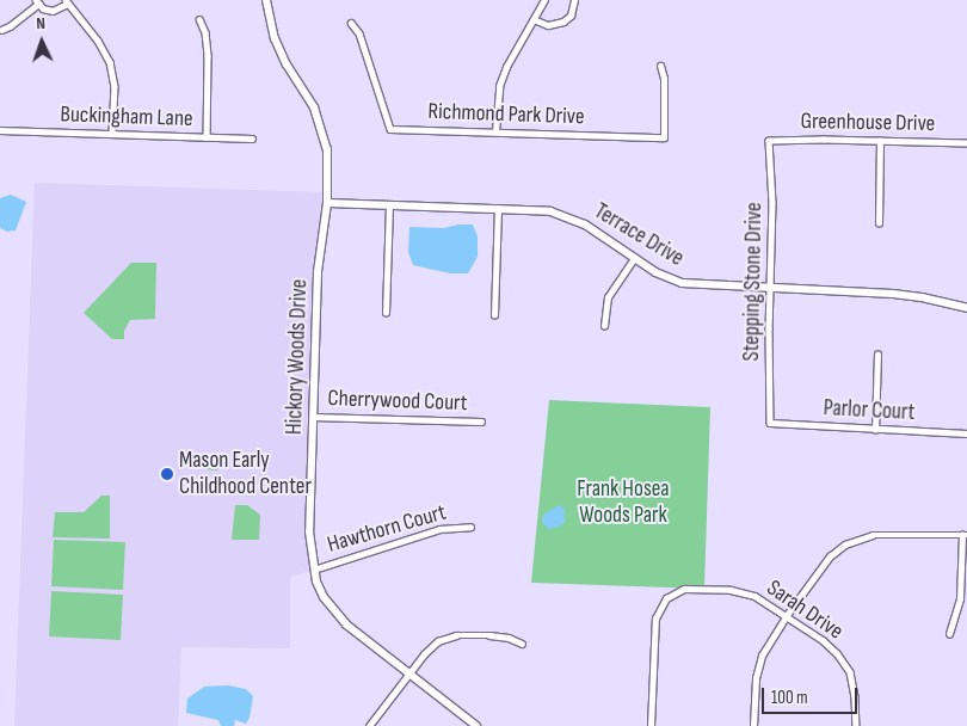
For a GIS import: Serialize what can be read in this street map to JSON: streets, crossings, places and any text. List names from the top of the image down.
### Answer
{
  "streets": {
    "street": [
      "Richmond Park Drive",
      "Buckingham Lane",
      "Greenhouse Drive",
      "Terrace Drive",
      "Stepping Stone Drive",
      "Hickory Woods Drive",
      "Cherrywood Court",
      "Parlor Court",
      "Hawthorn Court",
      "Sarah Drive"
    ]
  },
  "crossings": [
    ["Greenhouse Drive", "Stepping Stone Drive"],
    ["Terrace Drive", "Stepping Stone Drive"],
    ["Terrace Drive", "Hickory Woods Drive"],
    ["Stepping Stone Drive", "Parlor Court"],
    ["Hickory Woods Drive", "Cherrywood Court"],
    ["Hickory Woods Drive", "Hawthorn Court"]
  ],
  "parks": ["Frank Hosea Woods Park"],
  "places": ["Mason Early Childhood Center"],
  "scale_bar": "100 m",
  "north": "top"
}
